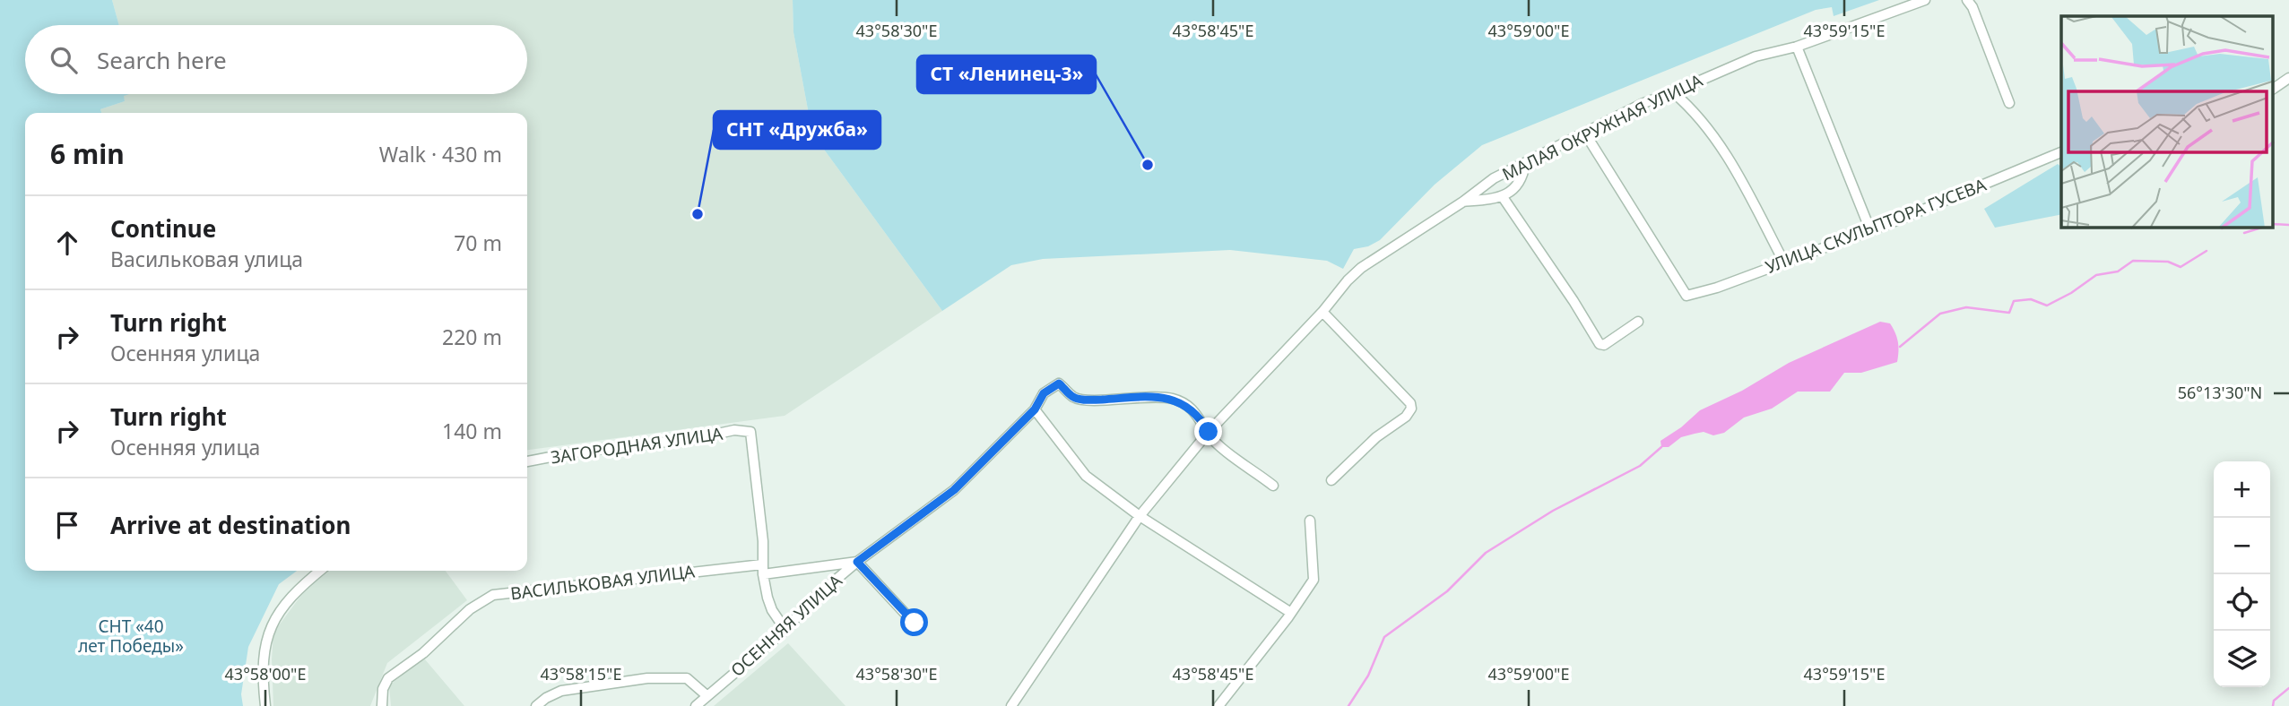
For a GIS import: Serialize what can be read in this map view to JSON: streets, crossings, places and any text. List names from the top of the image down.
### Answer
{
  "streets": {
    "street": [
      "МАЛАЯ ОКРУЖНАЯ УЛИЦА",
      "УЛИЦА СКУЛЬПТОРА ГУСЕВА",
      "ЗАГОРОДНАЯ УЛИЦА",
      "ВАСИЛЬКОВАЯ УЛИЦА",
      "ОСЕННЯЯ УЛИЦА"
    ]
  },
  "crossings": [
    ["МАЛАЯ ОКРУЖНАЯ УЛИЦА", "УЛИЦА СКУЛЬПТОРА ГУСЕВА"],
    ["МАЛАЯ ОКРУЖНАЯ УЛИЦА", "ОСЕННЯЯ УЛИЦА"],
    ["ЗАГОРОДНАЯ УЛИЦА", "ВАСИЛЬКОВАЯ УЛИЦА"],
    ["ВАСИЛЬКОВАЯ УЛИЦА", "ОСЕННЯЯ УЛИЦА"]
  ],
  "parks": ["СНТ «40 лет Победы»"],
  "places": ["СТ «Ленинец-3»", "СНТ «Дружба»"],
  "page": {
    "search": "Search here",
    "heading": ["6 min", "Walk · 430 m"],
    "list": [
      ["Continue", "Васильковая улица", "70 m"],
      ["Turn right", "Осенняя улица", "220 m"],
      ["Turn right", "Осенняя улица", "140 m"],
      "Arrive at destination"
    ],
    "map_buttons": ["+", "−"]
  },
  "coordinates": [
    "43°58'30\"E",
    "43°58'45\"E",
    "43°59'00\"E",
    "43°59'15\"E",
    "56°13'30\"N",
    "43°58'00\"E",
    "43°58'15\"E"
  ]
}
